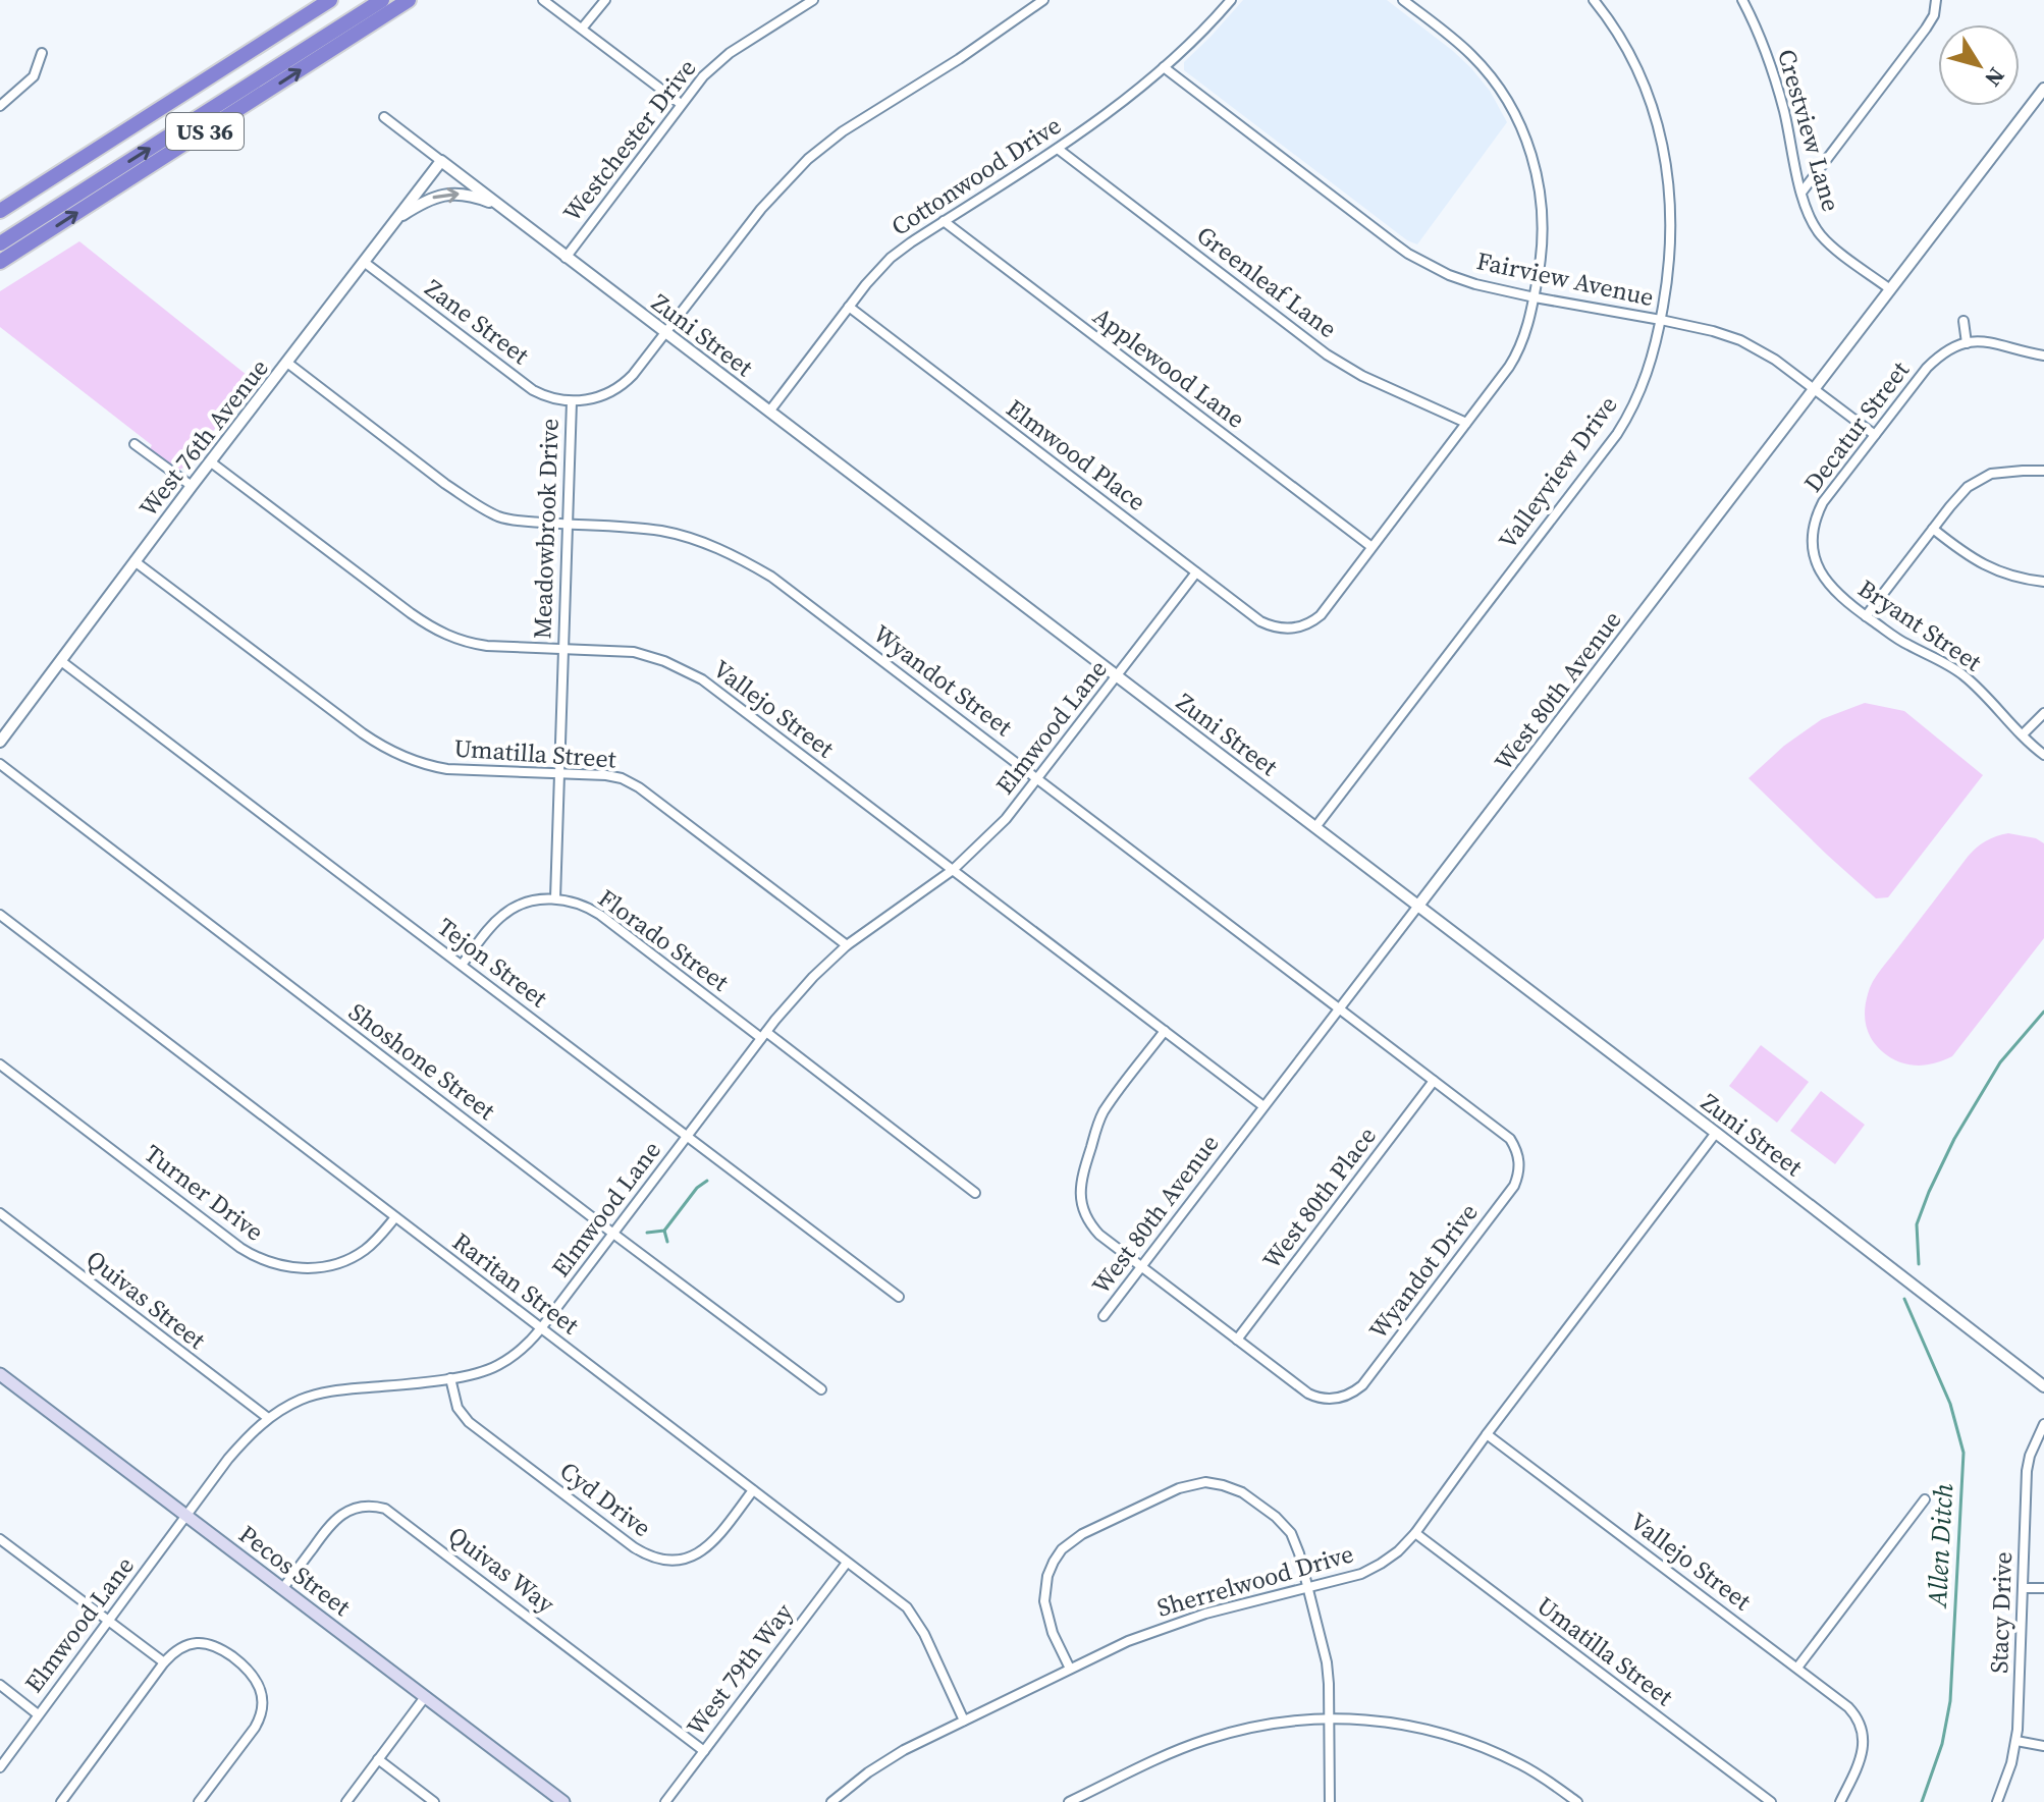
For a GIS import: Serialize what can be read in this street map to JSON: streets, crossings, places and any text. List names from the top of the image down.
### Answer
{
  "streets": {
    "highway": ["US 36"],
    "main road": ["Pecos Street"],
    "street": [
      "Crestview Lane",
      "Westchester Drive",
      "Cottonwood Drive",
      "Fairview Avenue",
      "Greenleaf Lane",
      "Zane Street",
      "Zuni Street",
      "Applewood Lane",
      "Decatur Street",
      "West 76th Avenue",
      "Elmwood Place",
      "Valleyview Drive",
      "Meadowbrook Drive",
      "Bryant Street",
      "Wyandot Street",
      "West 80th Avenue",
      "Vallejo Street",
      "Elmwood Lane",
      "Umatilla Street",
      "Florado Street",
      "Tejon Street",
      "Shoshone Street",
      "Turner Drive",
      "West 80th Place",
      "Wyandot Drive",
      "Raritan Street",
      "Quivas Street",
      "Cyd Drive",
      "Quivas Way",
      "Sherrelwood Drive",
      "Stacy Drive",
      "West 79th Way"
    ]
  },
  "crossings": [
    ["Crestview Lane", "West 80th Avenue"],
    ["Westchester Drive", "Zuni Street"],
    ["Cottonwood Drive", "Fairview Avenue"],
    ["Cottonwood Drive", "Greenleaf Lane"],
    ["Cottonwood Drive", "Zuni Street"],
    ["Cottonwood Drive", "Applewood Lane"],
    ["Cottonwood Drive", "Elmwood Place"],
    ["Fairview Avenue", "Decatur Street"],
    ["Fairview Avenue", "Valleyview Drive"],
    ["Fairview Avenue", "West 80th Avenue"],
    ["Zane Street", "West 76th Avenue"],
    ["Zane Street", "Meadowbrook Drive"],
    ["Zuni Street", "West 76th Avenue"],
    ["Zuni Street", "Valleyview Drive"],
    ["Zuni Street", "Meadowbrook Drive"],
    ["Zuni Street", "West 80th Avenue"],
    ["Zuni Street", "Elmwood Lane"],
    ["Zuni Street", "Sherrelwood Drive"],
    ["Applewood Lane", "Elmwood Place"],
    ["Decatur Street", "Bryant Street"],
    ["West 76th Avenue", "Wyandot Street"],
    ["West 76th Avenue", "Vallejo Street"],
    ["West 76th Avenue", "Umatilla Street"],
    ["West 76th Avenue", "Tejon Street"],
    ["Elmwood Place", "Elmwood Lane"],
    ["Meadowbrook Drive", "Wyandot Street"],
    ["Meadowbrook Drive", "Vallejo Street"],
    ["Meadowbrook Drive", "Umatilla Street"],
    ["Meadowbrook Drive", "Florado Street"],
    ["Wyandot Street", "West 80th Avenue"],
    ["Wyandot Street", "Elmwood Lane"],
    ["Wyandot Street", "West 80th Place"],
    ["Wyandot Street", "Wyandot Drive"],
    ["West 80th Avenue", "Vallejo Street"],
    ["Vallejo Street", "Elmwood Lane"],
    ["Vallejo Street", "Sherrelwood Drive"],
    ["Elmwood Lane", "Umatilla Street"],
    ["Elmwood Lane", "Florado Street"],
    ["Elmwood Lane", "Tejon Street"],
    ["Elmwood Lane", "Shoshone Street"],
    ["Elmwood Lane", "Raritan Street"],
    ["Elmwood Lane", "Quivas Street"],
    ["Elmwood Lane", "Cyd Drive"],
    ["Elmwood Lane", "Pecos Street"],
    ["Umatilla Street", "Sherrelwood Drive"],
    ["Florado Street", "Tejon Street"],
    ["Turner Drive", "Raritan Street"],
    ["West 80th Place", "Wyandot Drive"],
    ["Raritan Street", "Cyd Drive"],
    ["Raritan Street", "Sherrelwood Drive"],
    ["Raritan Street", "West 79th Way"],
    ["Quivas Way", "Pecos Street"],
    ["Quivas Way", "West 79th Way"]
  ],
  "water": ["Allen Ditch"],
  "north": "bottom right"
}
